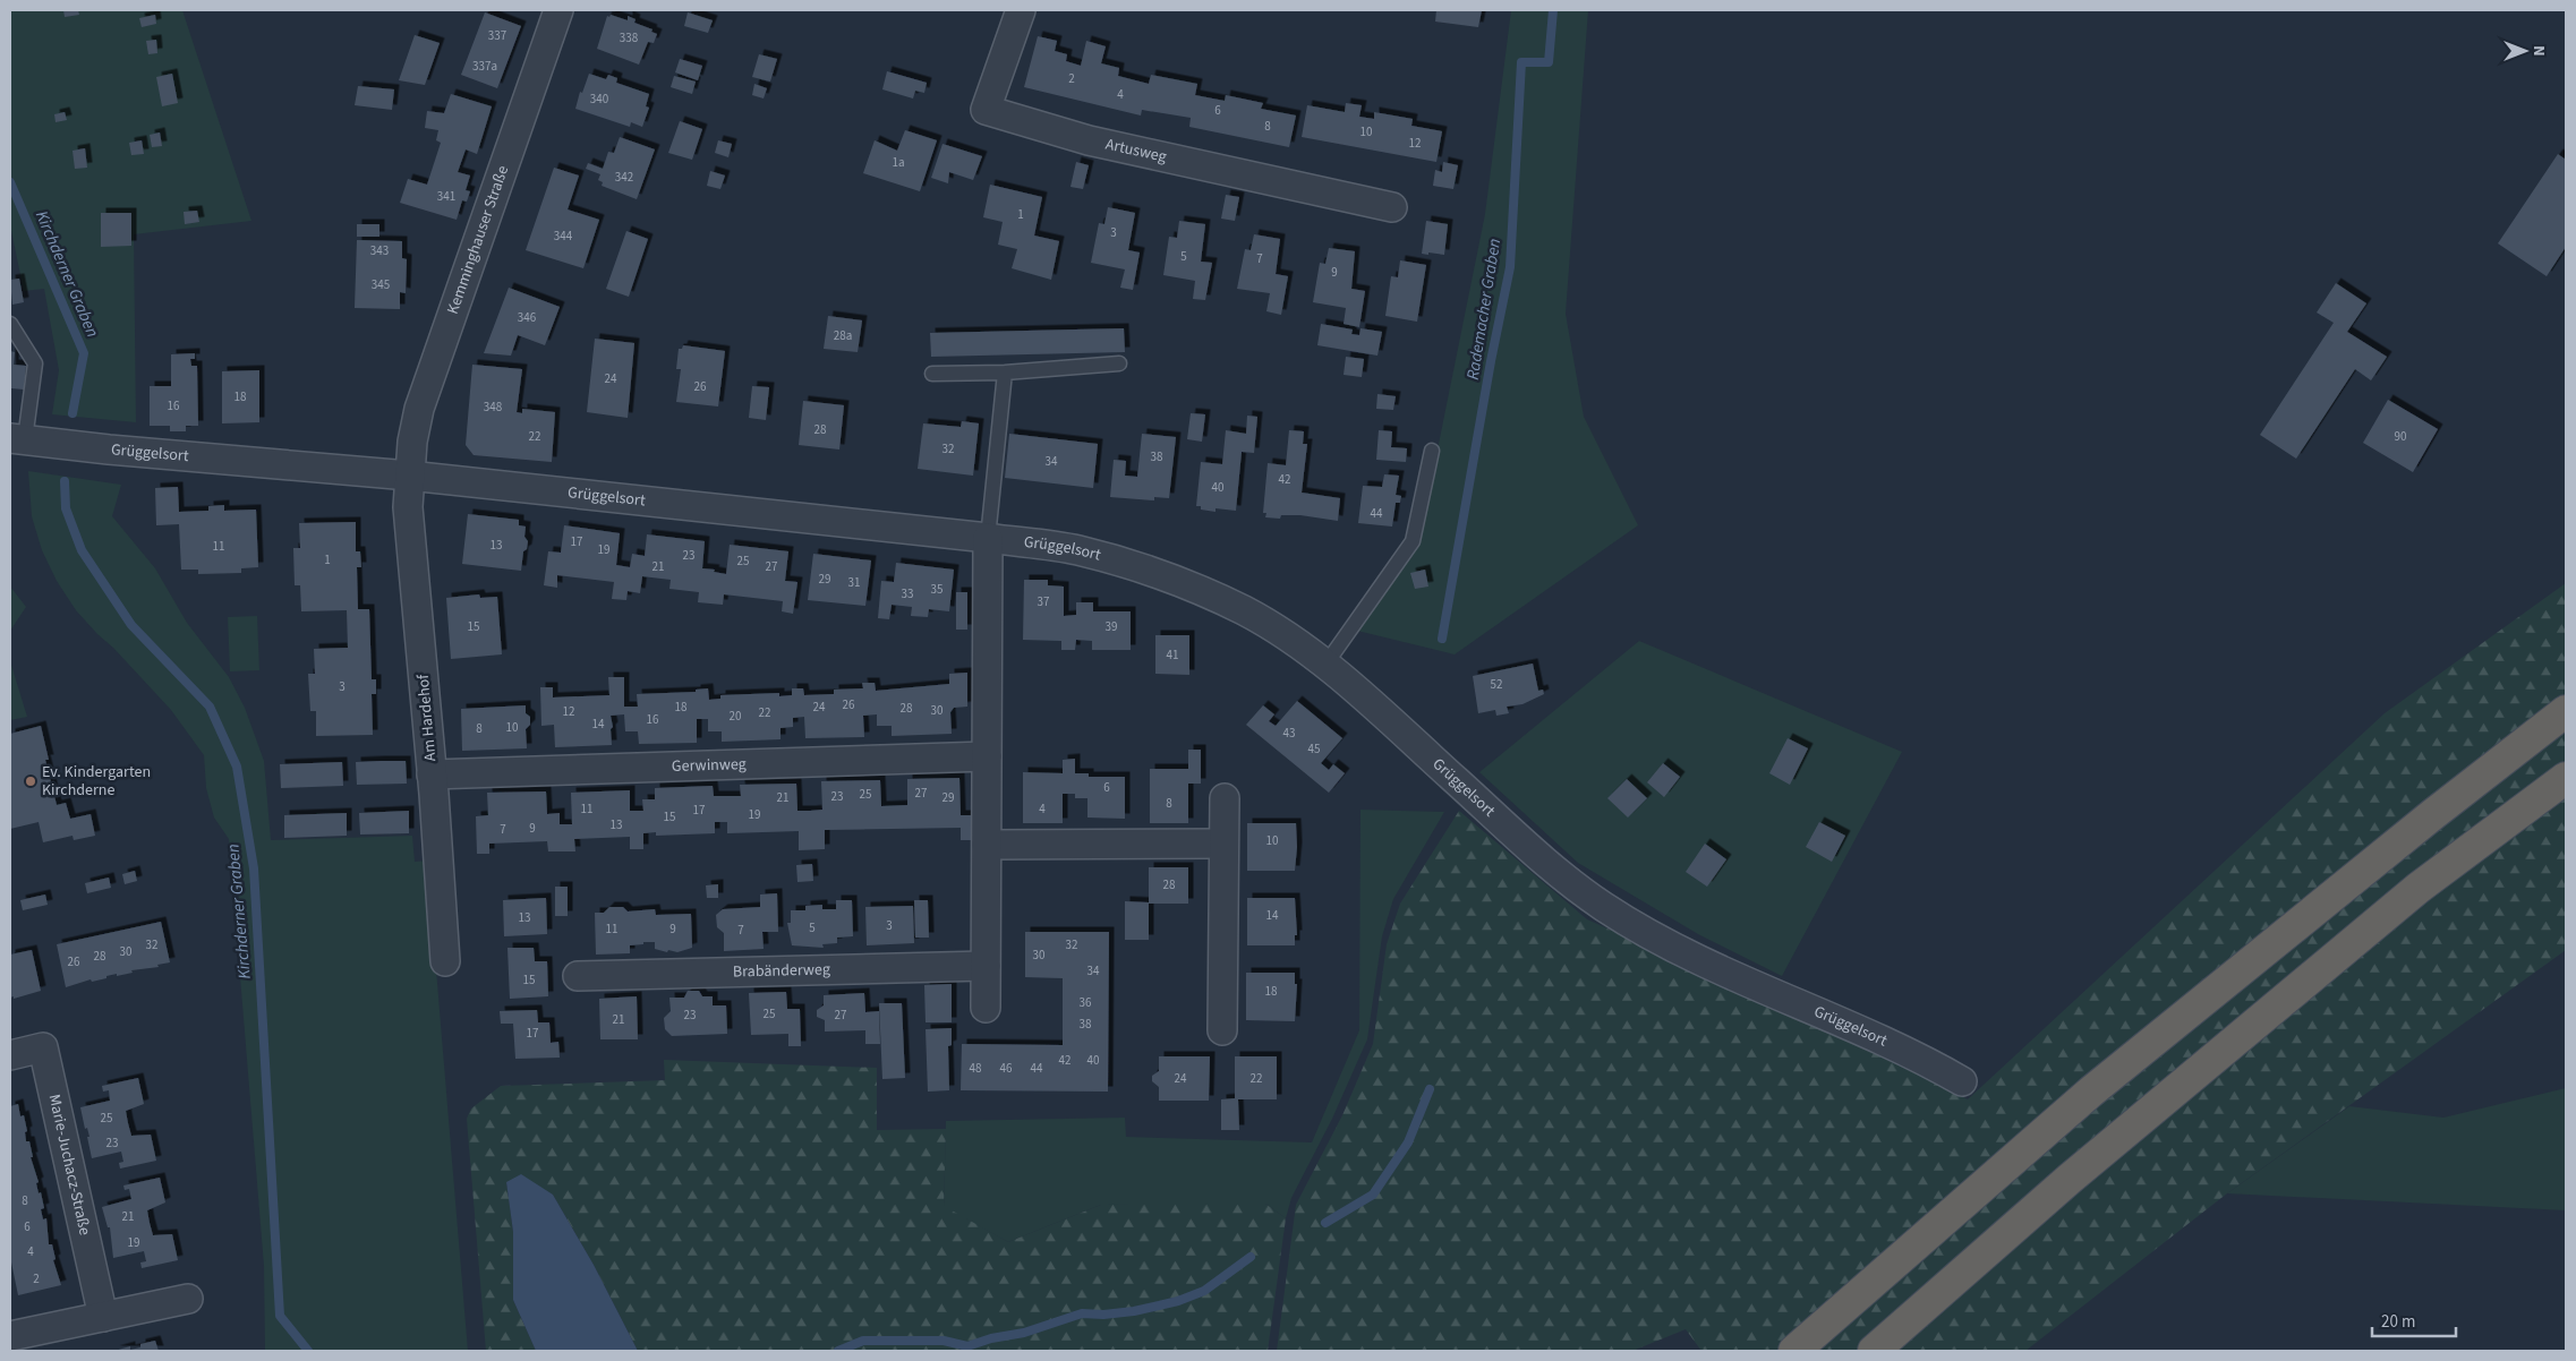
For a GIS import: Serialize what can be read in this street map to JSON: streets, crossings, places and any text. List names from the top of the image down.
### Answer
{
  "streets": {
    "street": [
      "Artusweg",
      "Kemminghauser Straße",
      "Grüggelsort",
      "Am Hardehof",
      "Gerwinweg",
      "Brabänderweg",
      "Marie-Juchacz-Straße"
    ]
  },
  "crossings": [
    ["Kemminghauser Straße", "Grüggelsort"],
    ["Kemminghauser Straße", "Am Hardehof"],
    ["Grüggelsort", "Am Hardehof"],
    ["Am Hardehof", "Gerwinweg"]
  ],
  "water": ["Kirchderner Graben", "Rademacher Graben"],
  "places": ["Ev. Kindergarten Kirchderne"],
  "house_numbers": [
    "337",
    "338",
    "337a",
    "2",
    "4",
    "340",
    "6",
    "8",
    "10",
    "12",
    "1a",
    "342",
    "341",
    "1",
    "3",
    "344",
    "343",
    "5",
    "7",
    "9",
    "345",
    "346",
    "28a",
    "24",
    "26",
    "18",
    "16",
    "348",
    "28",
    "22",
    "90",
    "32",
    "38",
    "34",
    "42",
    "40",
    "44",
    "17",
    "13",
    "11",
    "19",
    "23",
    "1",
    "25",
    "21",
    "27",
    "29",
    "31",
    "35",
    "33",
    "37",
    "15",
    "39",
    "41",
    "52",
    "3",
    "26",
    "18",
    "24",
    "28",
    "30",
    "12",
    "22",
    "20",
    "16",
    "14",
    "10",
    "8",
    "43",
    "45",
    "6",
    "27",
    "25",
    "23",
    "21",
    "29",
    "8",
    "11",
    "4",
    "17",
    "19",
    "15",
    "13",
    "9",
    "7",
    "10",
    "28",
    "14",
    "13",
    "3",
    "5",
    "11",
    "9",
    "7",
    "32",
    "32",
    "30",
    "30",
    "28",
    "26",
    "34",
    "15",
    "18",
    "36",
    "25",
    "23",
    "27",
    "21",
    "38",
    "17",
    "42",
    "40",
    "48",
    "46",
    "44",
    "24",
    "22",
    "25",
    "23",
    "8",
    "21",
    "6",
    "19",
    "4",
    "2"
  ],
  "scale_bar": "20 m",
  "north": "right"
}
